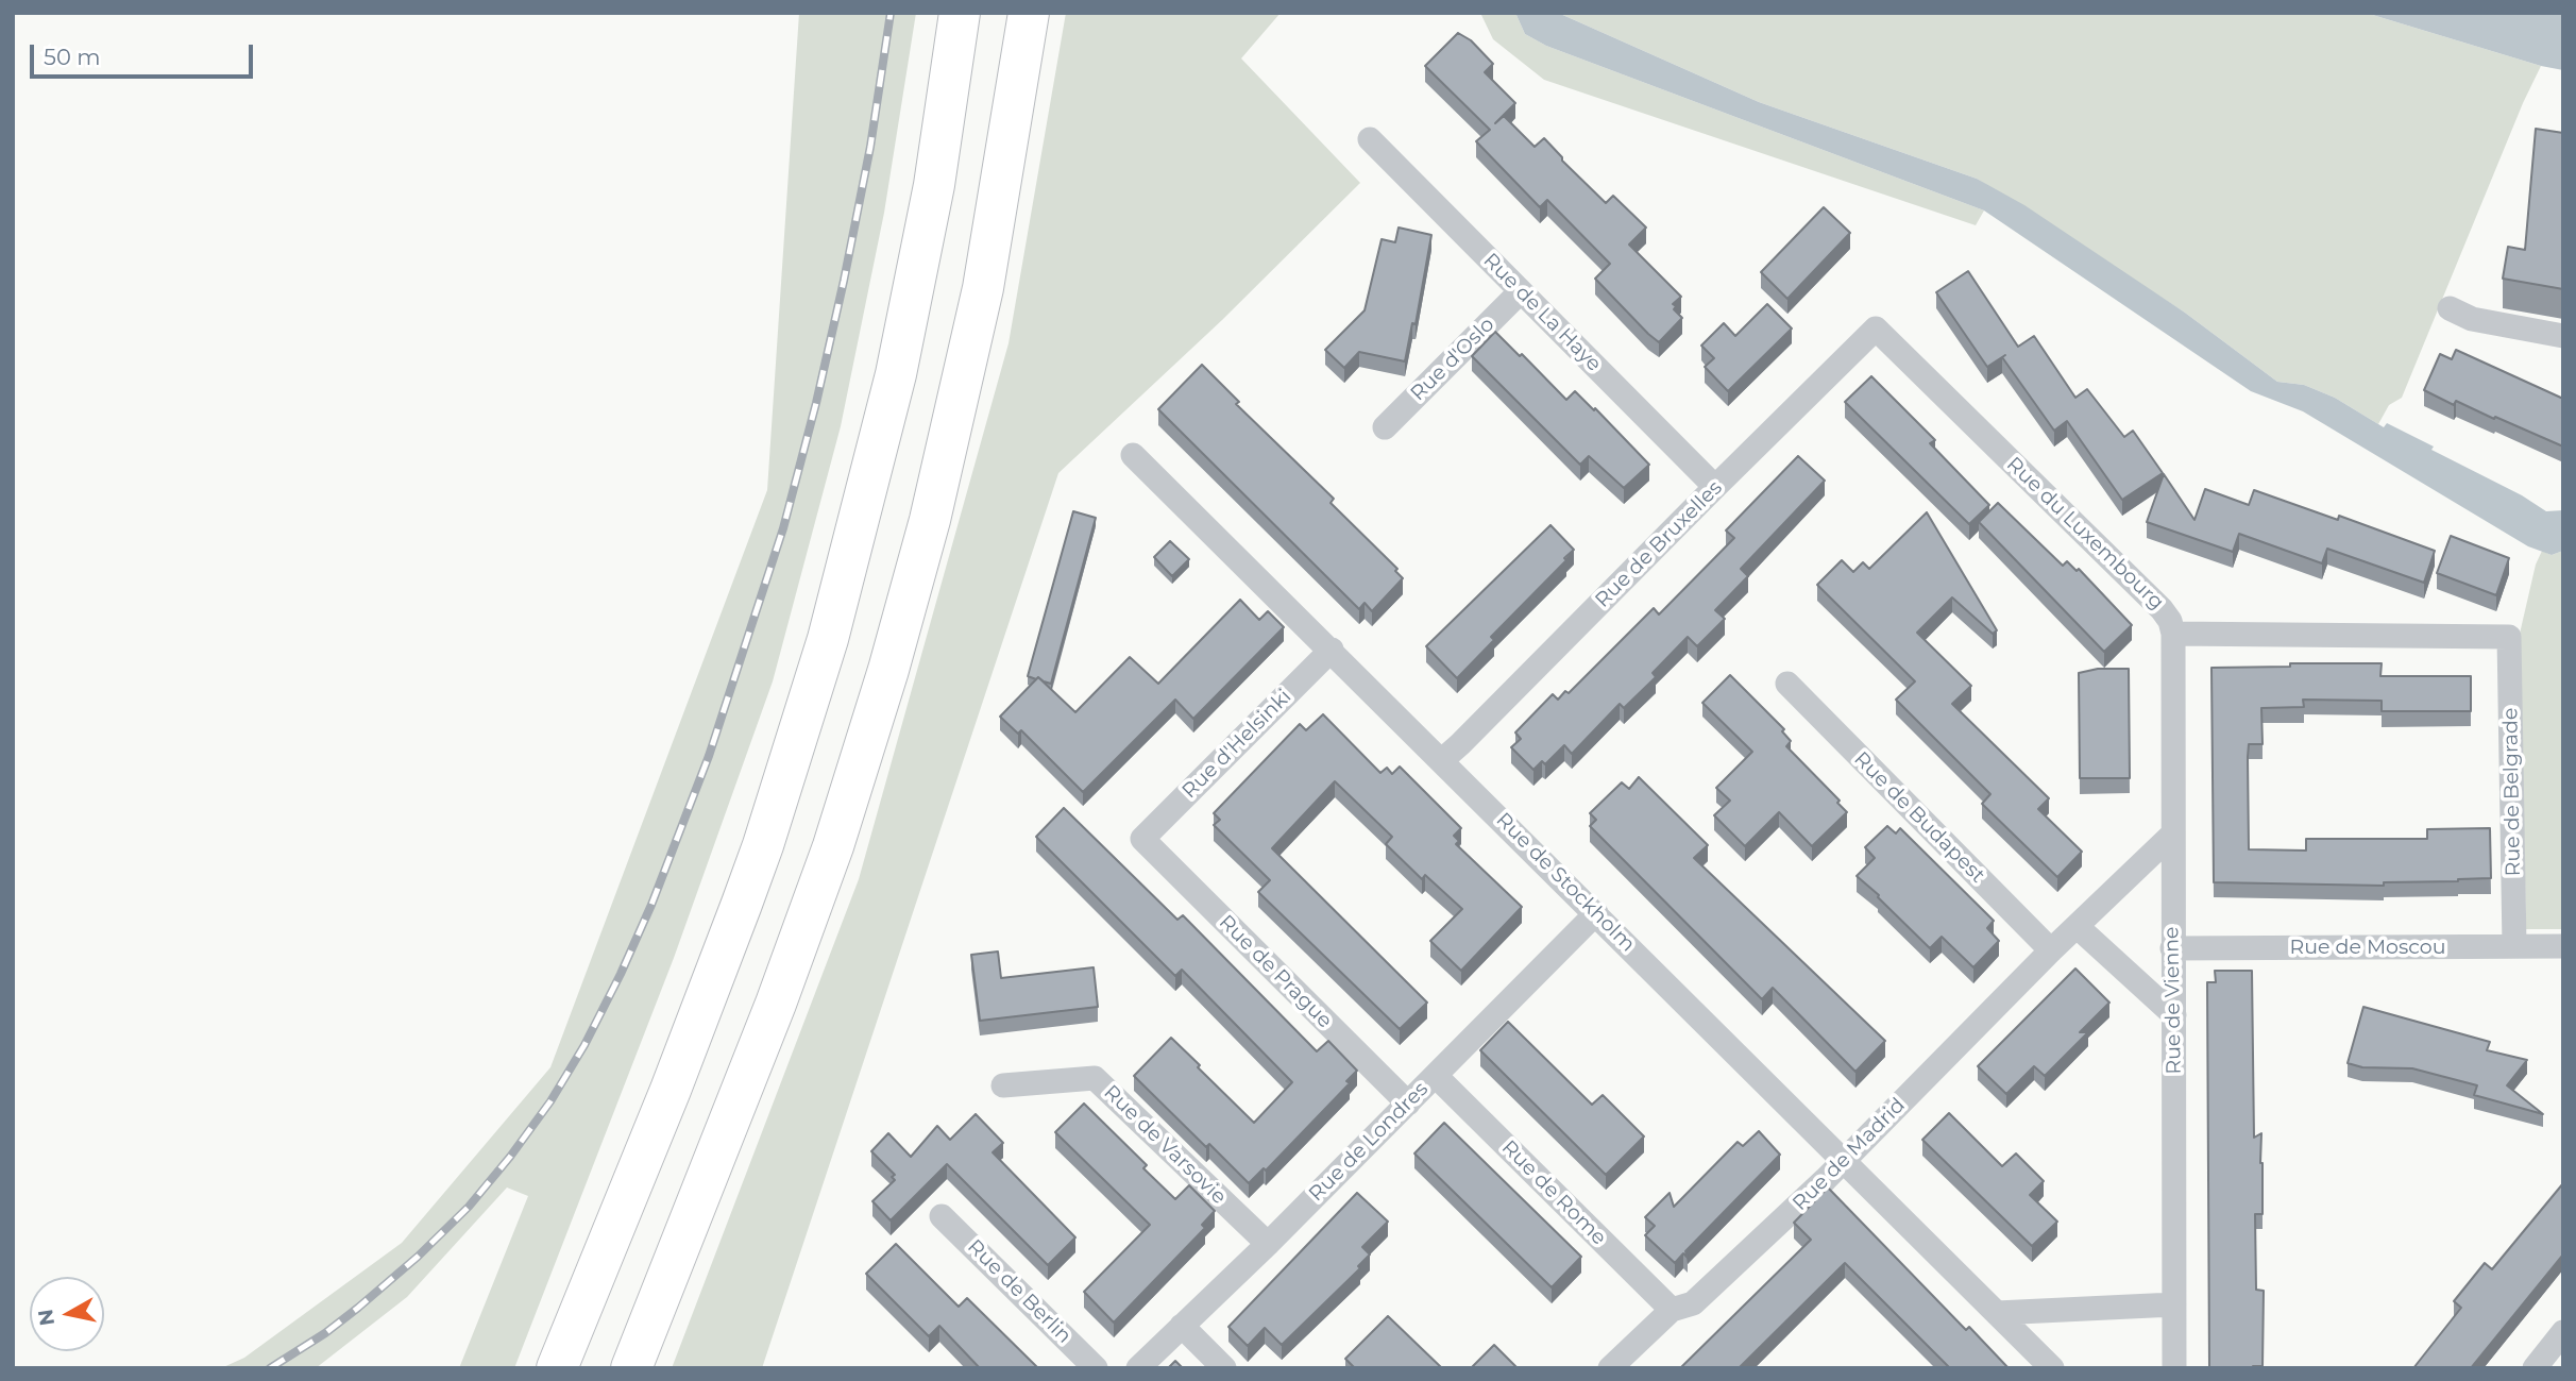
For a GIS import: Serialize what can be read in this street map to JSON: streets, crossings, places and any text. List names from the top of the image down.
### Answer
{
  "streets": {
    "street": [
      "Rue de La Haye",
      "Rue d'Oslo",
      "Rue du Luxembourg",
      "Rue de Bruxelles",
      "Rue d'Helsinki",
      "Rue de Belgrade",
      "Rue de Budapest",
      "Rue de Stockholm",
      "Rue de Moscou",
      "Rue de Prague",
      "Rue de Vienne",
      "Rue de Londres",
      "Rue de Varsovie",
      "Rue de Madrid",
      "Rue de Rome",
      "Rue de Berlin"
    ]
  },
  "crossings": [
    ["Rue de La Haye", "Rue d'Oslo"],
    ["Rue de La Haye", "Rue de Bruxelles"],
    ["Rue du Luxembourg", "Rue de Bruxelles"],
    ["Rue du Luxembourg", "Rue de Belgrade"],
    ["Rue du Luxembourg", "Rue de Vienne"],
    ["Rue de Bruxelles", "Rue de Stockholm"],
    ["Rue d'Helsinki", "Rue de Stockholm"],
    ["Rue d'Helsinki", "Rue de Prague"],
    ["Rue de Belgrade", "Rue de Moscou"],
    ["Rue de Budapest", "Rue de Madrid"],
    ["Rue de Stockholm", "Rue de Londres"],
    ["Rue de Stockholm", "Rue de Madrid"],
    ["Rue de Moscou", "Rue de Vienne"],
    ["Rue de Prague", "Rue de Londres"],
    ["Rue de Vienne", "Rue de Madrid"],
    ["Rue de Londres", "Rue de Varsovie"],
    ["Rue de Londres", "Rue de Rome"],
    ["Rue de Madrid", "Rue de Rome"]
  ],
  "scale_bar": "50 m",
  "north": "left"
}
